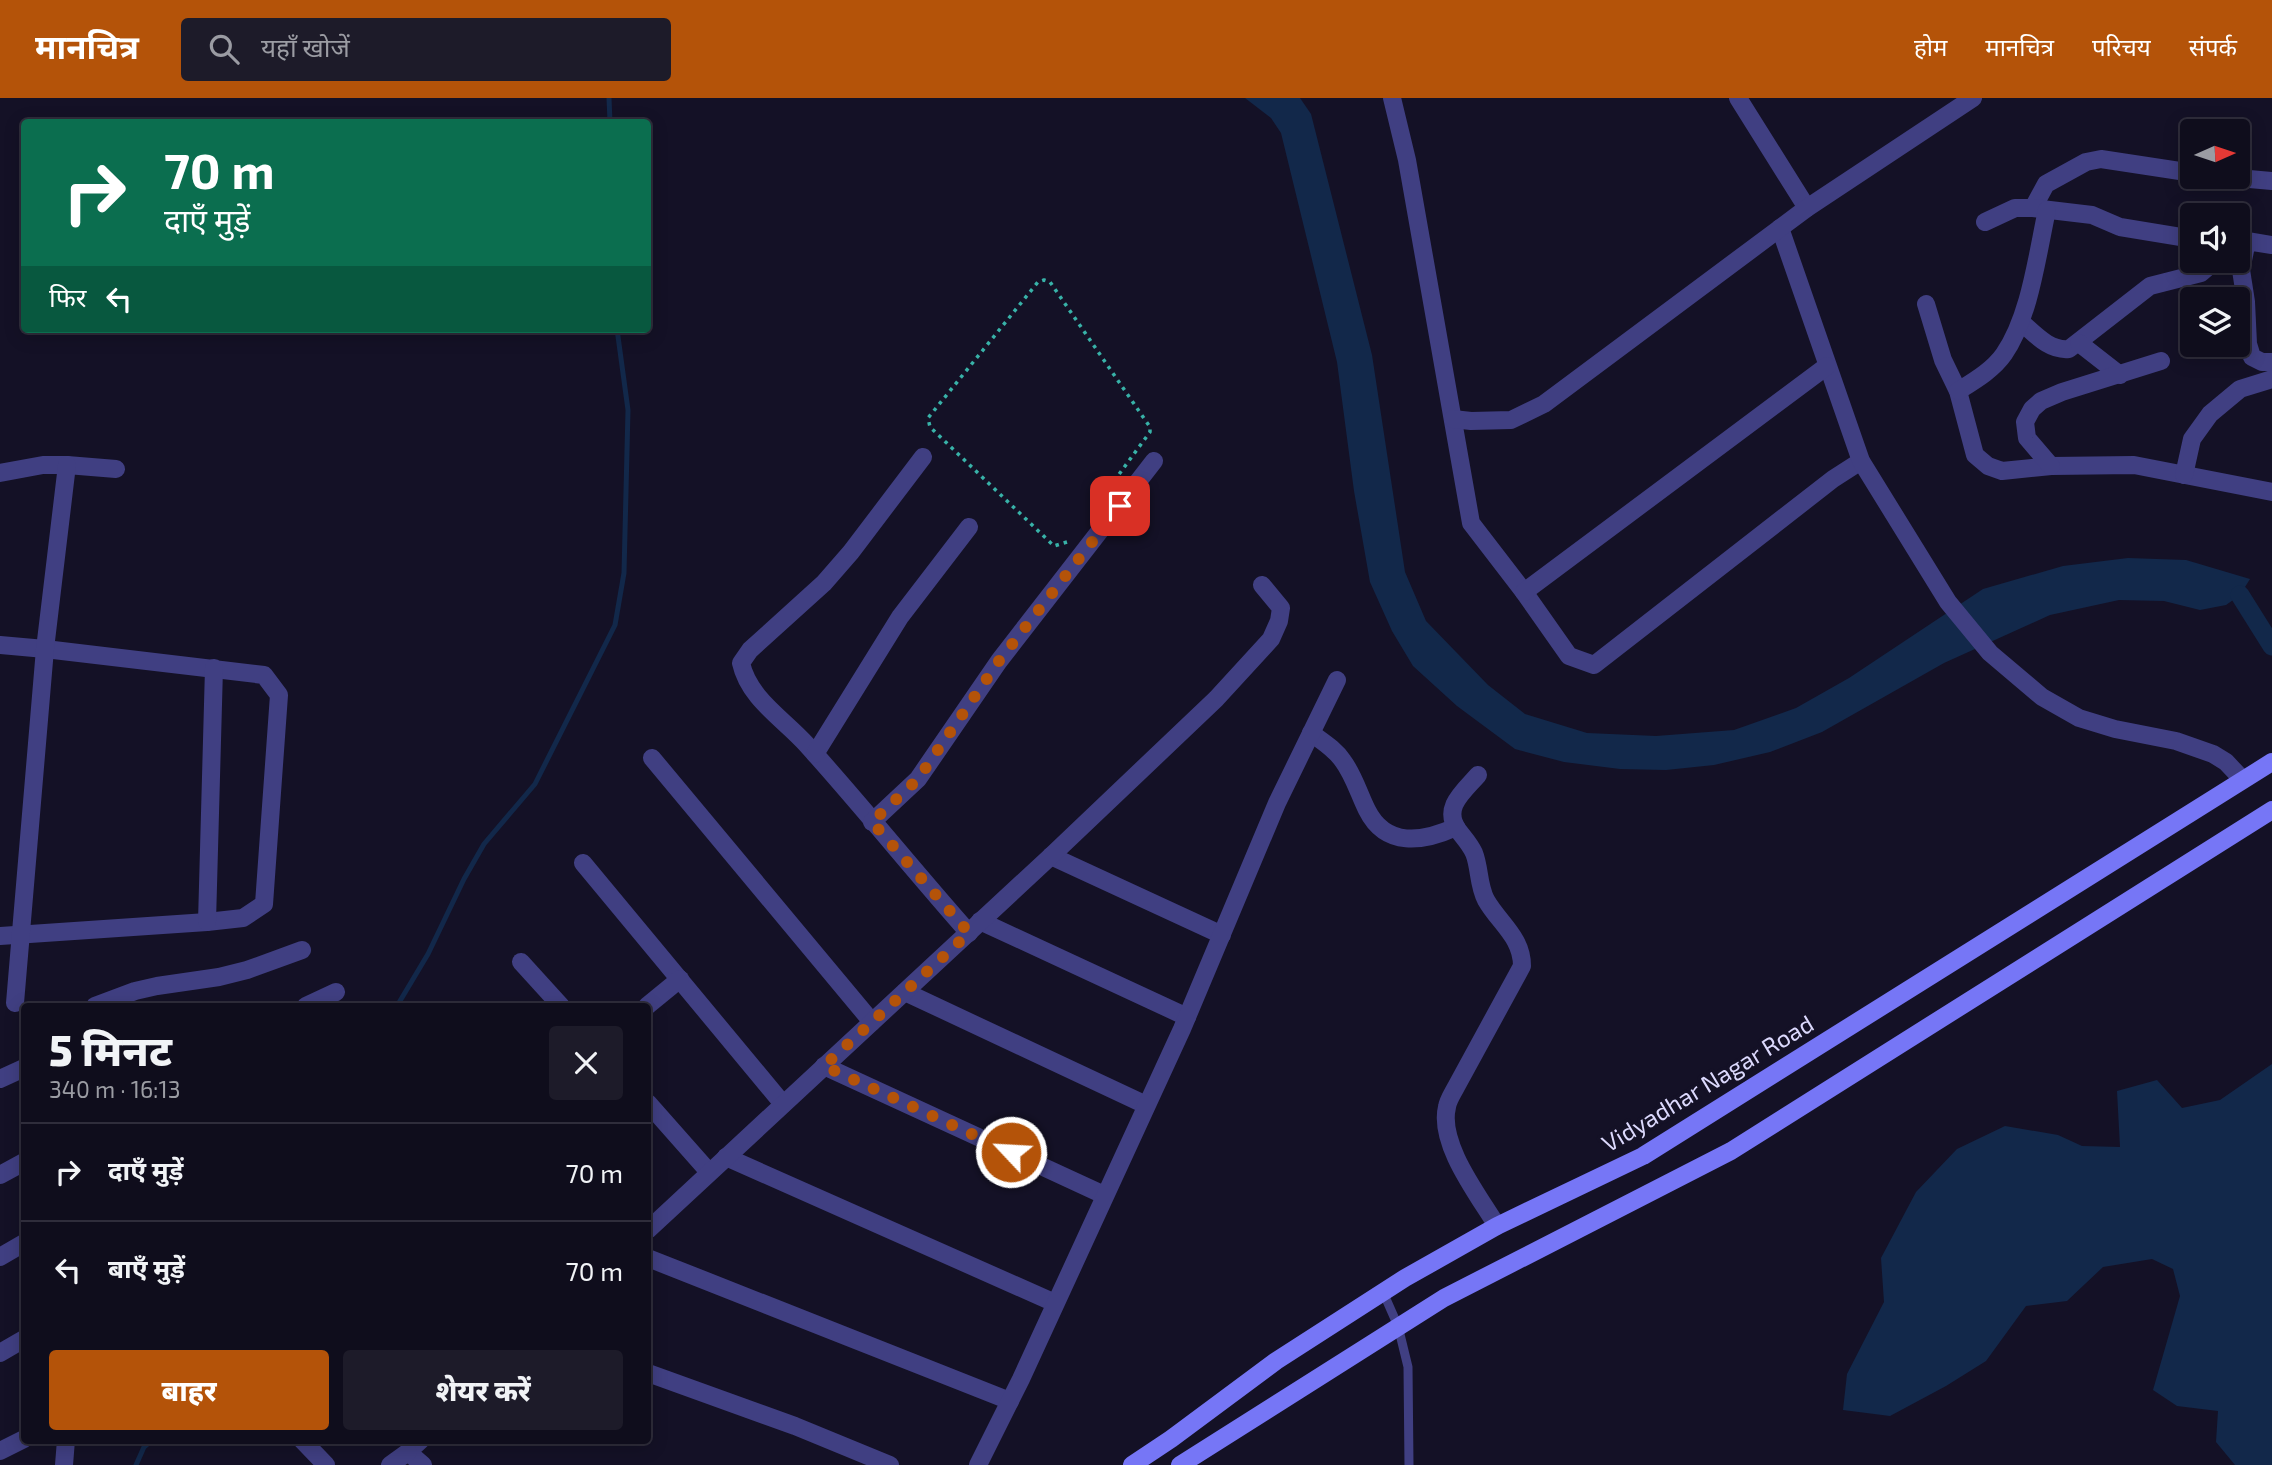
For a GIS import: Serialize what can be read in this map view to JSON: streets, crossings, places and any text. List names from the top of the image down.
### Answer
{
  "streets": {
    "main road": ["Vidyadhar Nagar Road"]
  },
  "north": "right",
  "page": {
    "header": "मानचित्र",
    "search": "यहाँ खोजें",
    "nav": [
      "होम",
      "मानचित्र",
      "परिचय",
      "संपर्क"
    ],
    "turn": ["70 m", "दाएँ मुड़ें"],
    "then": "फिर",
    "heading": ["5 मिनट", "340 m · 16:13"],
    "list": [
      {
        "name": "दाएँ मुड़ें",
        "value": "70 m"
      },
      {
        "name": "बाएँ मुड़ें",
        "value": "70 m"
      }
    ],
    "buttons": ["बाहर", "शेयर करें"]
  }
}
